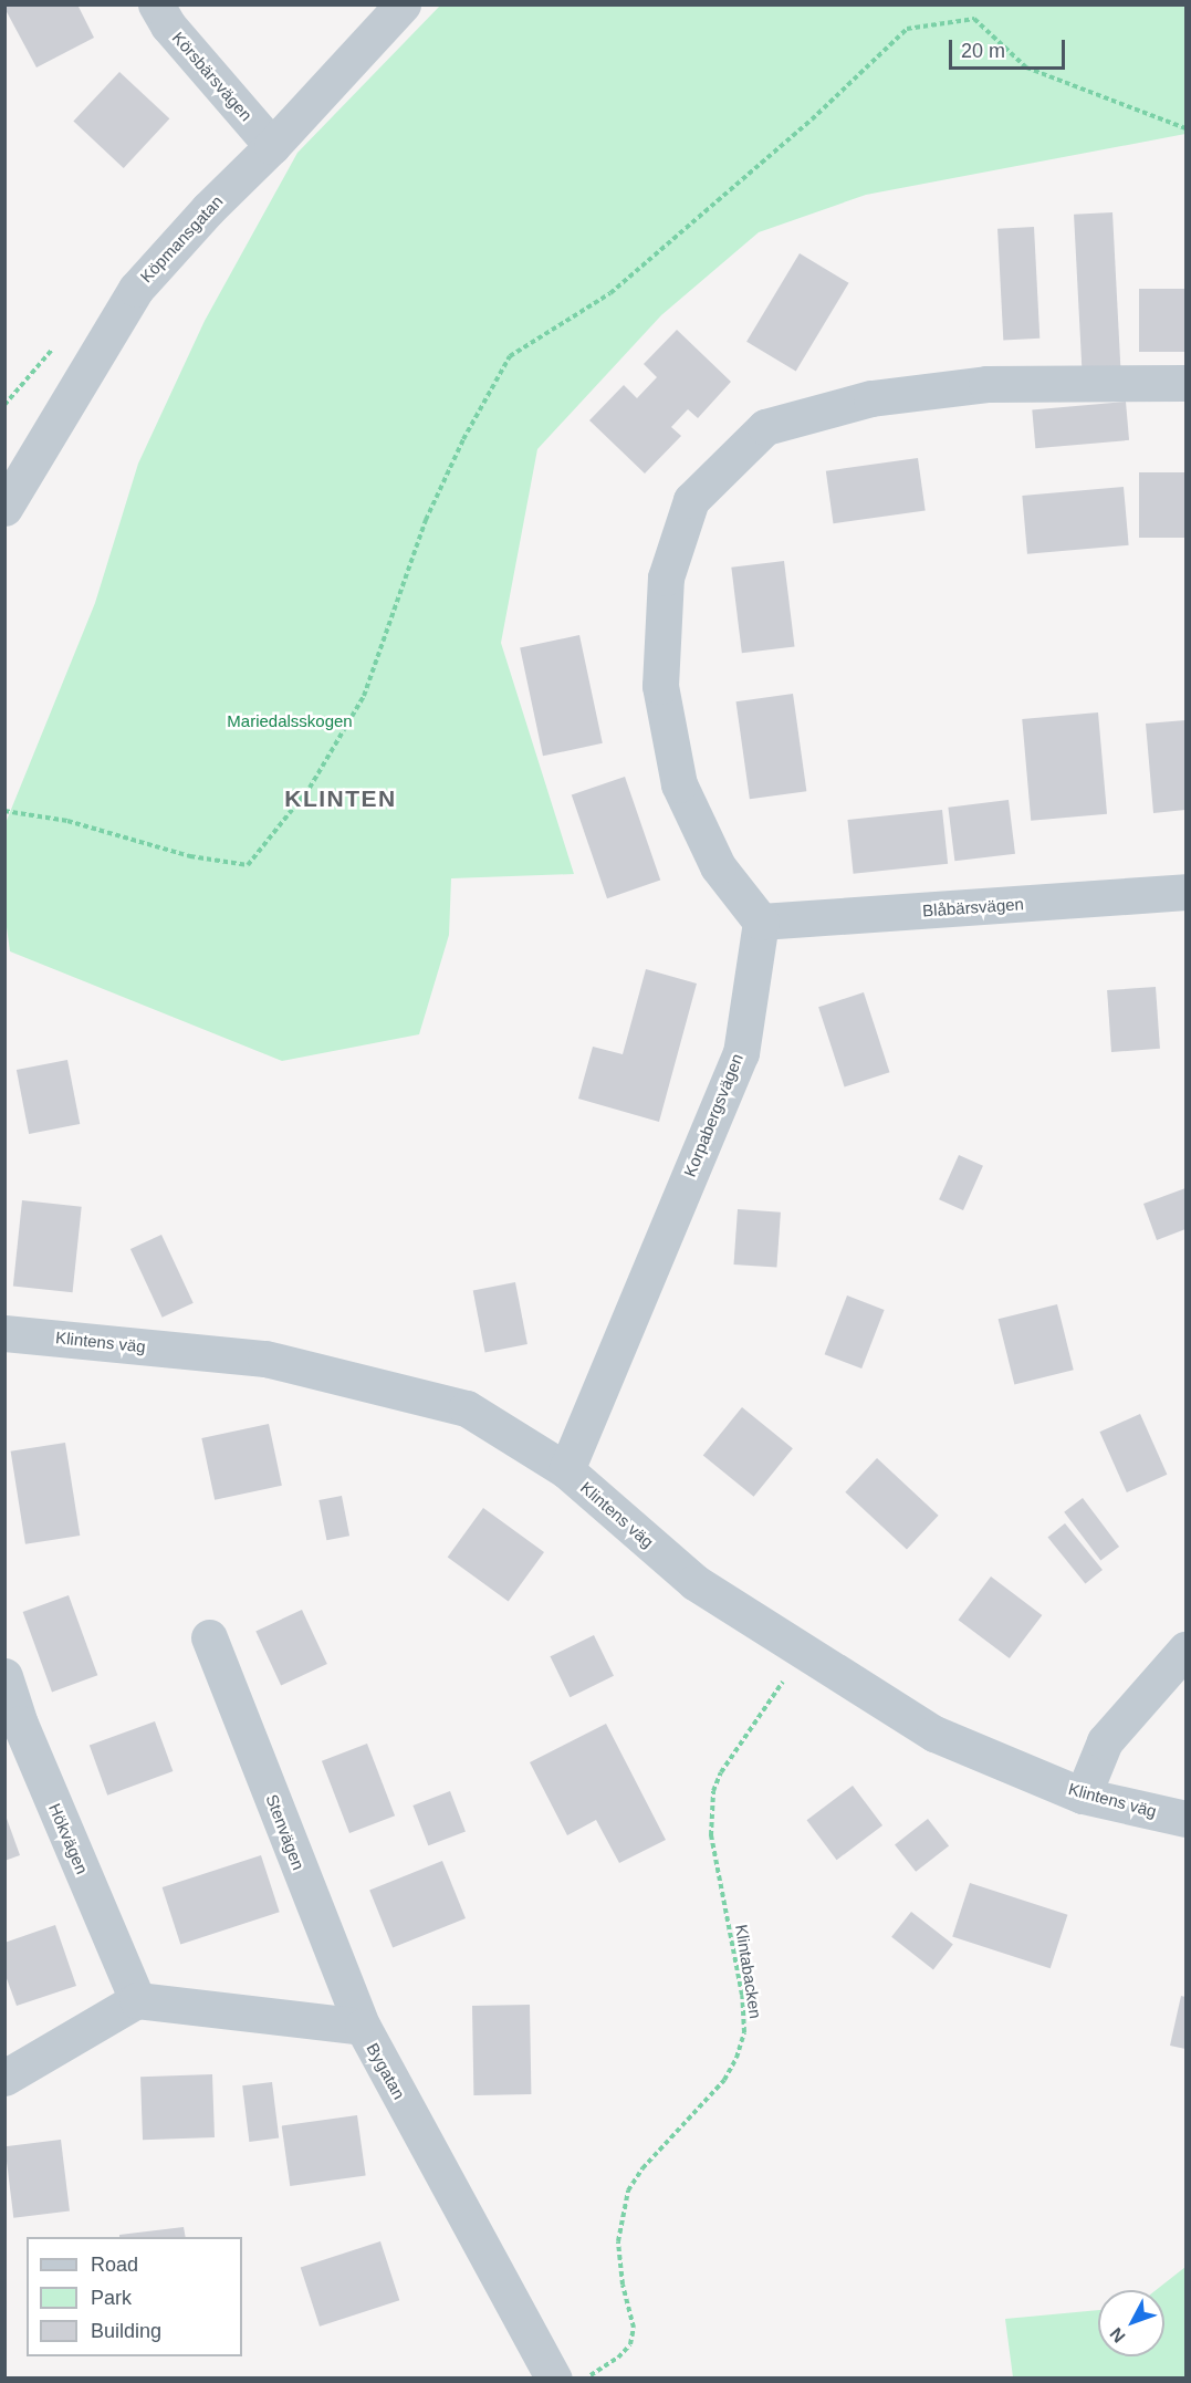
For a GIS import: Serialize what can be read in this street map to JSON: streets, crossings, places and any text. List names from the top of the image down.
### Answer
{
  "streets": {
    "street": [
      "Körsbärsvägen",
      "Köpmansgatan",
      "Blåbärsvägen",
      "Korpabergsvägen",
      "Klintens väg",
      "Stenvägen",
      "Hökvägen",
      "Bygatan"
    ],
    "path": ["Klintabacken"]
  },
  "crossings": [
    ["Körsbärsvägen", "Köpmansgatan"],
    ["Blåbärsvägen", "Korpabergsvägen"],
    ["Korpabergsvägen", "Klintens väg"],
    ["Klintens väg", "Klintabacken"],
    ["Stenvägen", "Bygatan"],
    ["Hökvägen", "Bygatan"]
  ],
  "districts": ["KLINTEN"],
  "parks": ["Mariedalsskogen"],
  "legend": ["Road", "Park", "Building"],
  "scale_bar": "20 m",
  "north": "bottom left"
}
